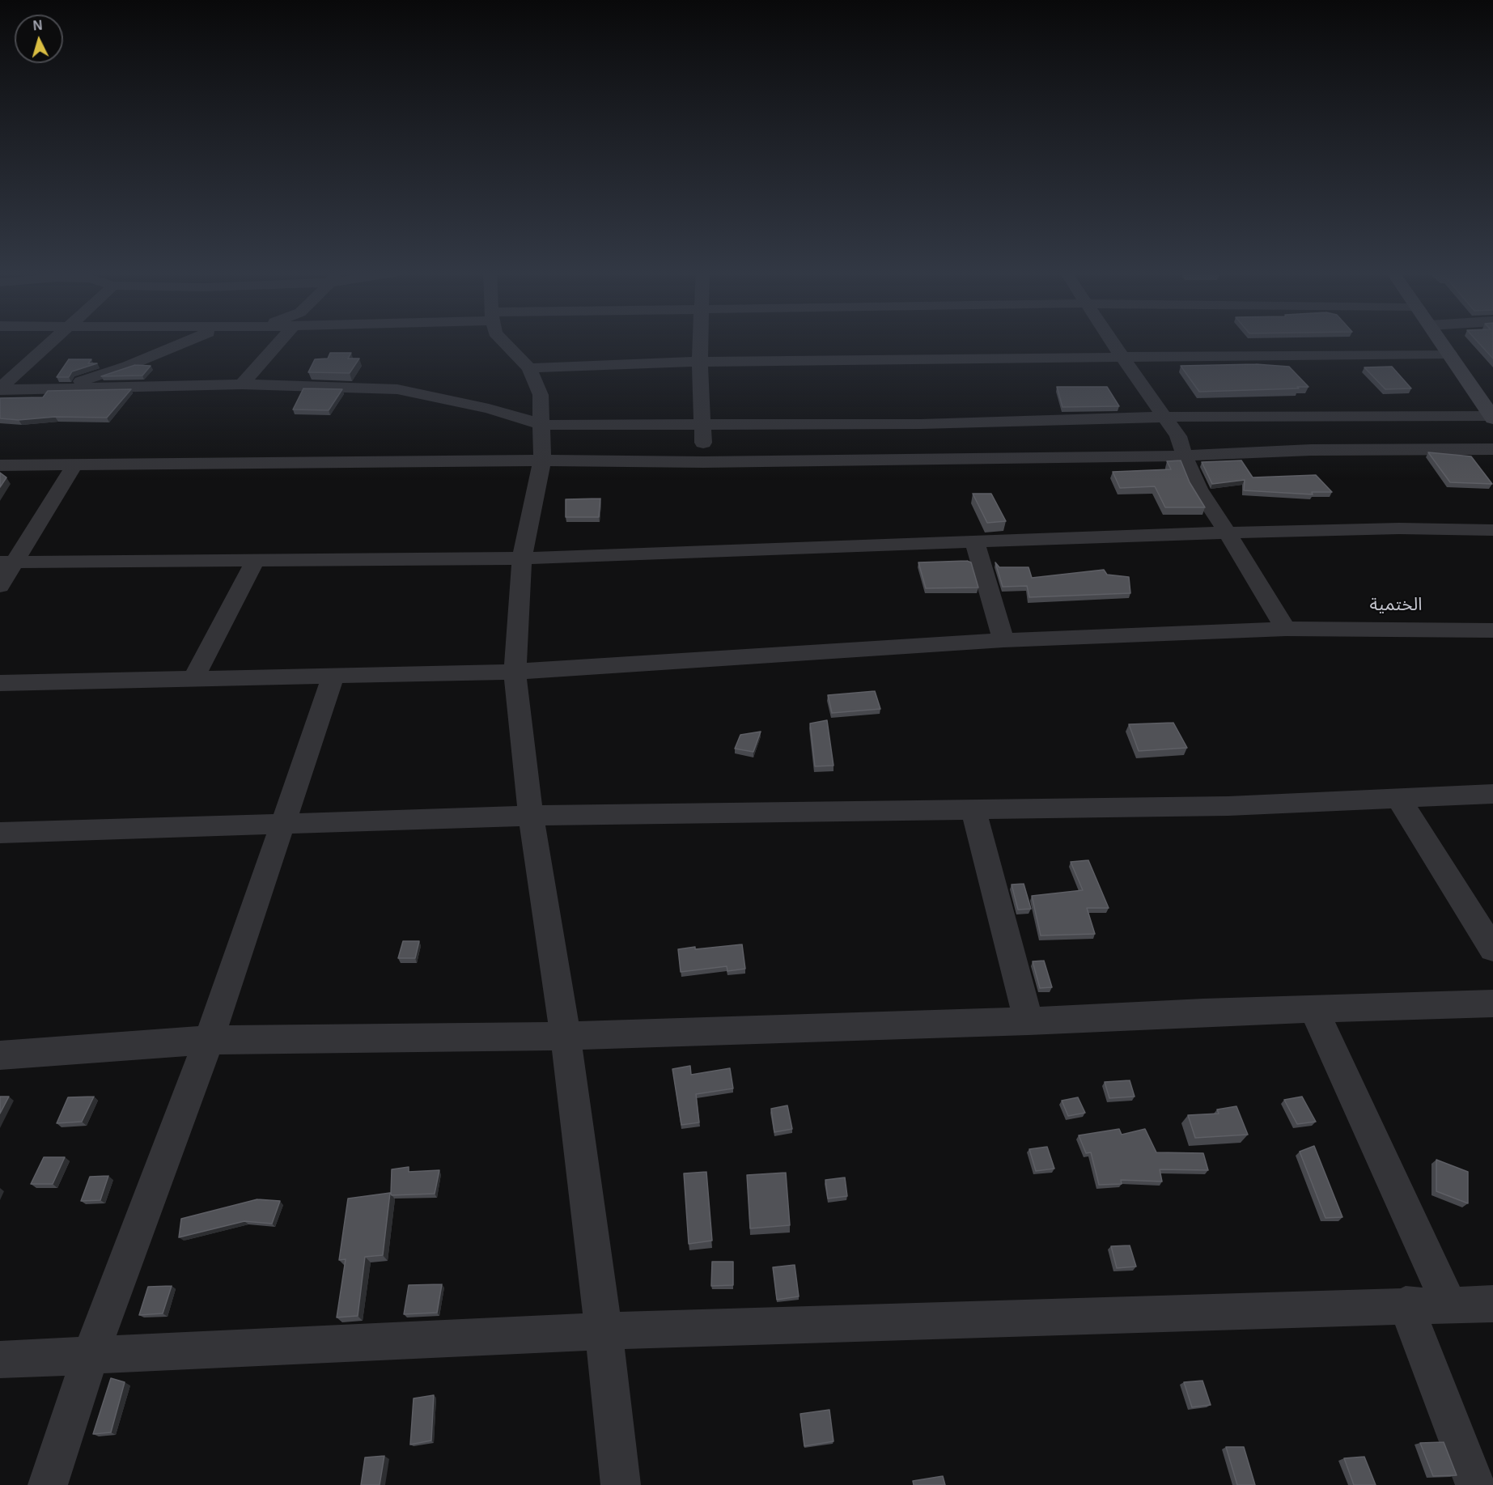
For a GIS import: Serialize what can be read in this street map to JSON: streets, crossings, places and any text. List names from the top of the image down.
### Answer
{
  "districts": ["الختمية"],
  "north": "top"
}
